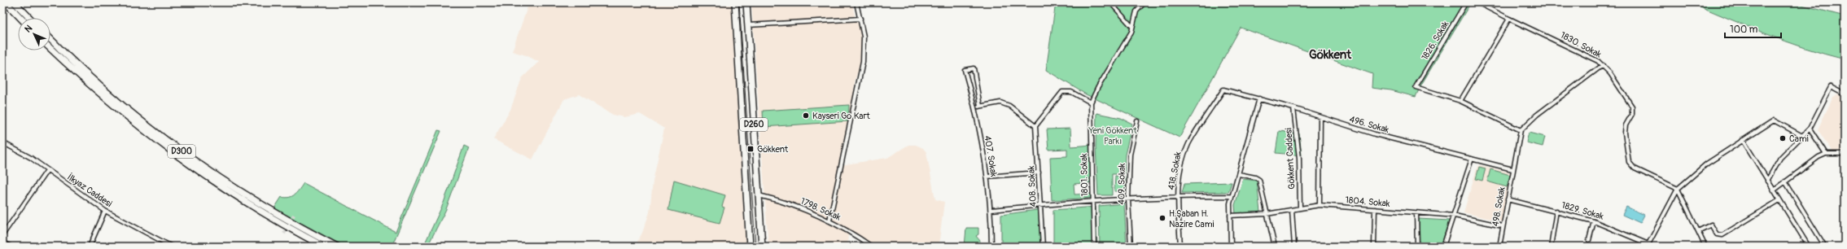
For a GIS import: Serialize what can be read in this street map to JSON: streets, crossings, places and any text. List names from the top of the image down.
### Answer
{
  "streets": {
    "highway": ["D260", "D300"],
    "street": [
      "1826. Sokak",
      "1830. Sokak",
      "496. Sokak",
      "407. Sokak",
      "Gökkent Caddesi",
      "418. Sokak",
      "1801. Sokak",
      "409. Sokak",
      "408. Sokak",
      "İlkyaz Caddesi",
      "1804. Sokak",
      "498. Sokak",
      "1798. Sokak",
      "1829. Sokak"
    ]
  },
  "crossings": [
    ["D260", "1798. Sokak"],
    ["496. Sokak", "Gökkent Caddesi"],
    ["496. Sokak", "418. Sokak"],
    ["496. Sokak", "498. Sokak"],
    ["Gökkent Caddesi", "1804. Sokak"],
    ["1804. Sokak", "498. Sokak"],
    ["498. Sokak", "1829. Sokak"]
  ],
  "districts": ["Gökkent"],
  "parks": ["Yeni Gökkent Parkı"],
  "places": {
    "other": ["Kayseri Go Kart", "Cami", "H.Şaban H. Nazire Cami"],
    "transit": ["Gökkent"]
  },
  "scale_bar": "100 m",
  "north": "top left"
}
